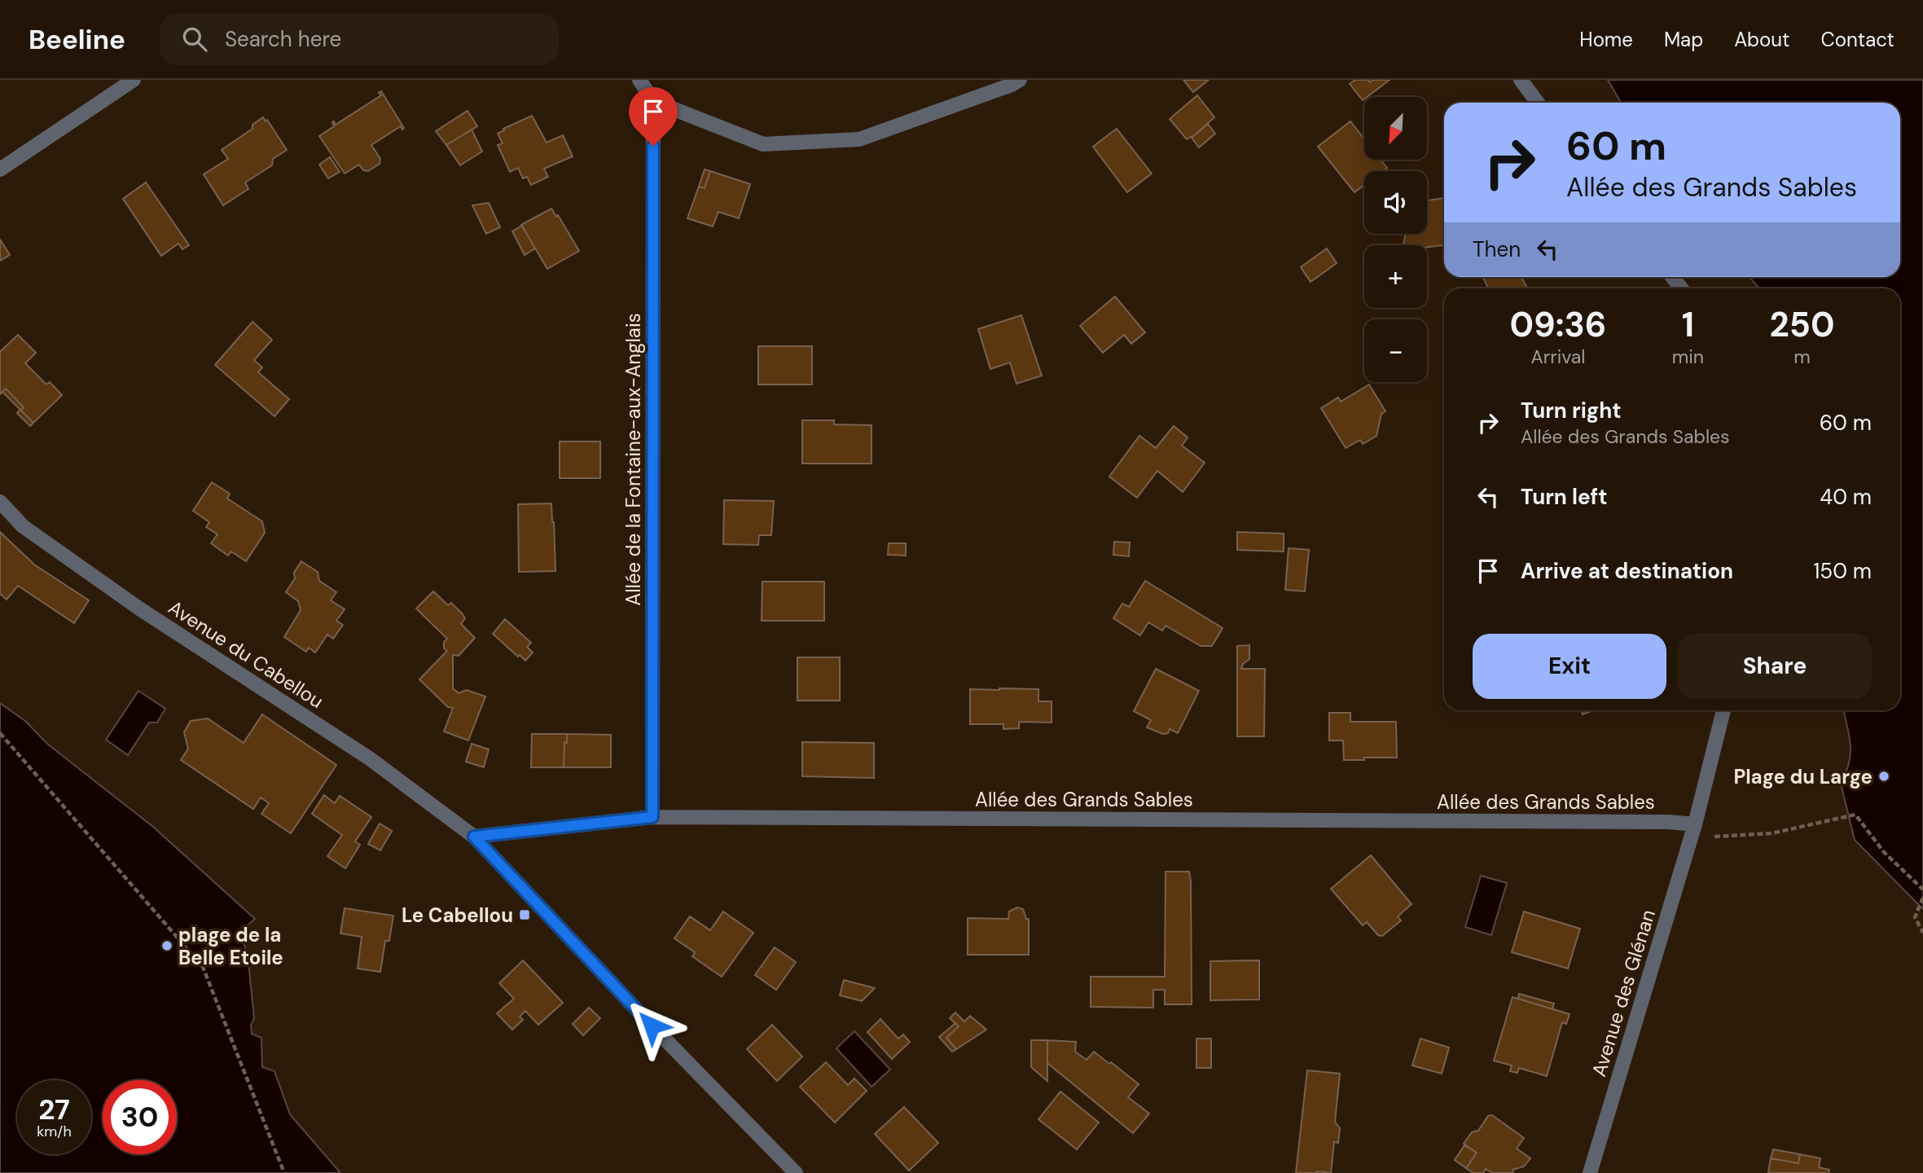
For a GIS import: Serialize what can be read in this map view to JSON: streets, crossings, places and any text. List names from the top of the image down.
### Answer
{
  "streets": {
    "street": [
      "Allée de la Fontaine-aux-Anglais",
      "Avenue du Cabellou",
      "Allée des Grands Sables",
      "Avenue des Glénan"
    ]
  },
  "crossings": [
    ["Allée de la Fontaine-aux-Anglais", "Allée des Grands Sables"],
    ["Avenue du Cabellou", "Allée des Grands Sables"],
    ["Allée des Grands Sables", "Avenue des Glénan"]
  ],
  "places": {
    "other": ["Plage du Large", "plage de la Belle Etoile"],
    "transit": ["Le Cabellou"]
  },
  "north": "bottom left",
  "page": {
    "header": "Beeline",
    "search": "Search here",
    "nav": [
      "Home",
      "Map",
      "About",
      "Contact"
    ],
    "map_buttons": ["+", "−"],
    "turn": ["60 m", "Allée des Grands Sables"],
    "then": "Then",
    "eta": [
      "09:36",
      "Arrival",
      "1",
      "min",
      "250",
      "m"
    ],
    "list": [
      {
        "name": "Turn right",
        "note": "Allée des Grands Sables",
        "value": "60 m"
      },
      {
        "name": "Turn left",
        "value": "40 m"
      },
      {
        "name": "Arrive at destination",
        "value": "150 m"
      }
    ],
    "buttons": ["Exit", "Share"],
    "speed": "27 km/h",
    "limit": "30"
  }
}
